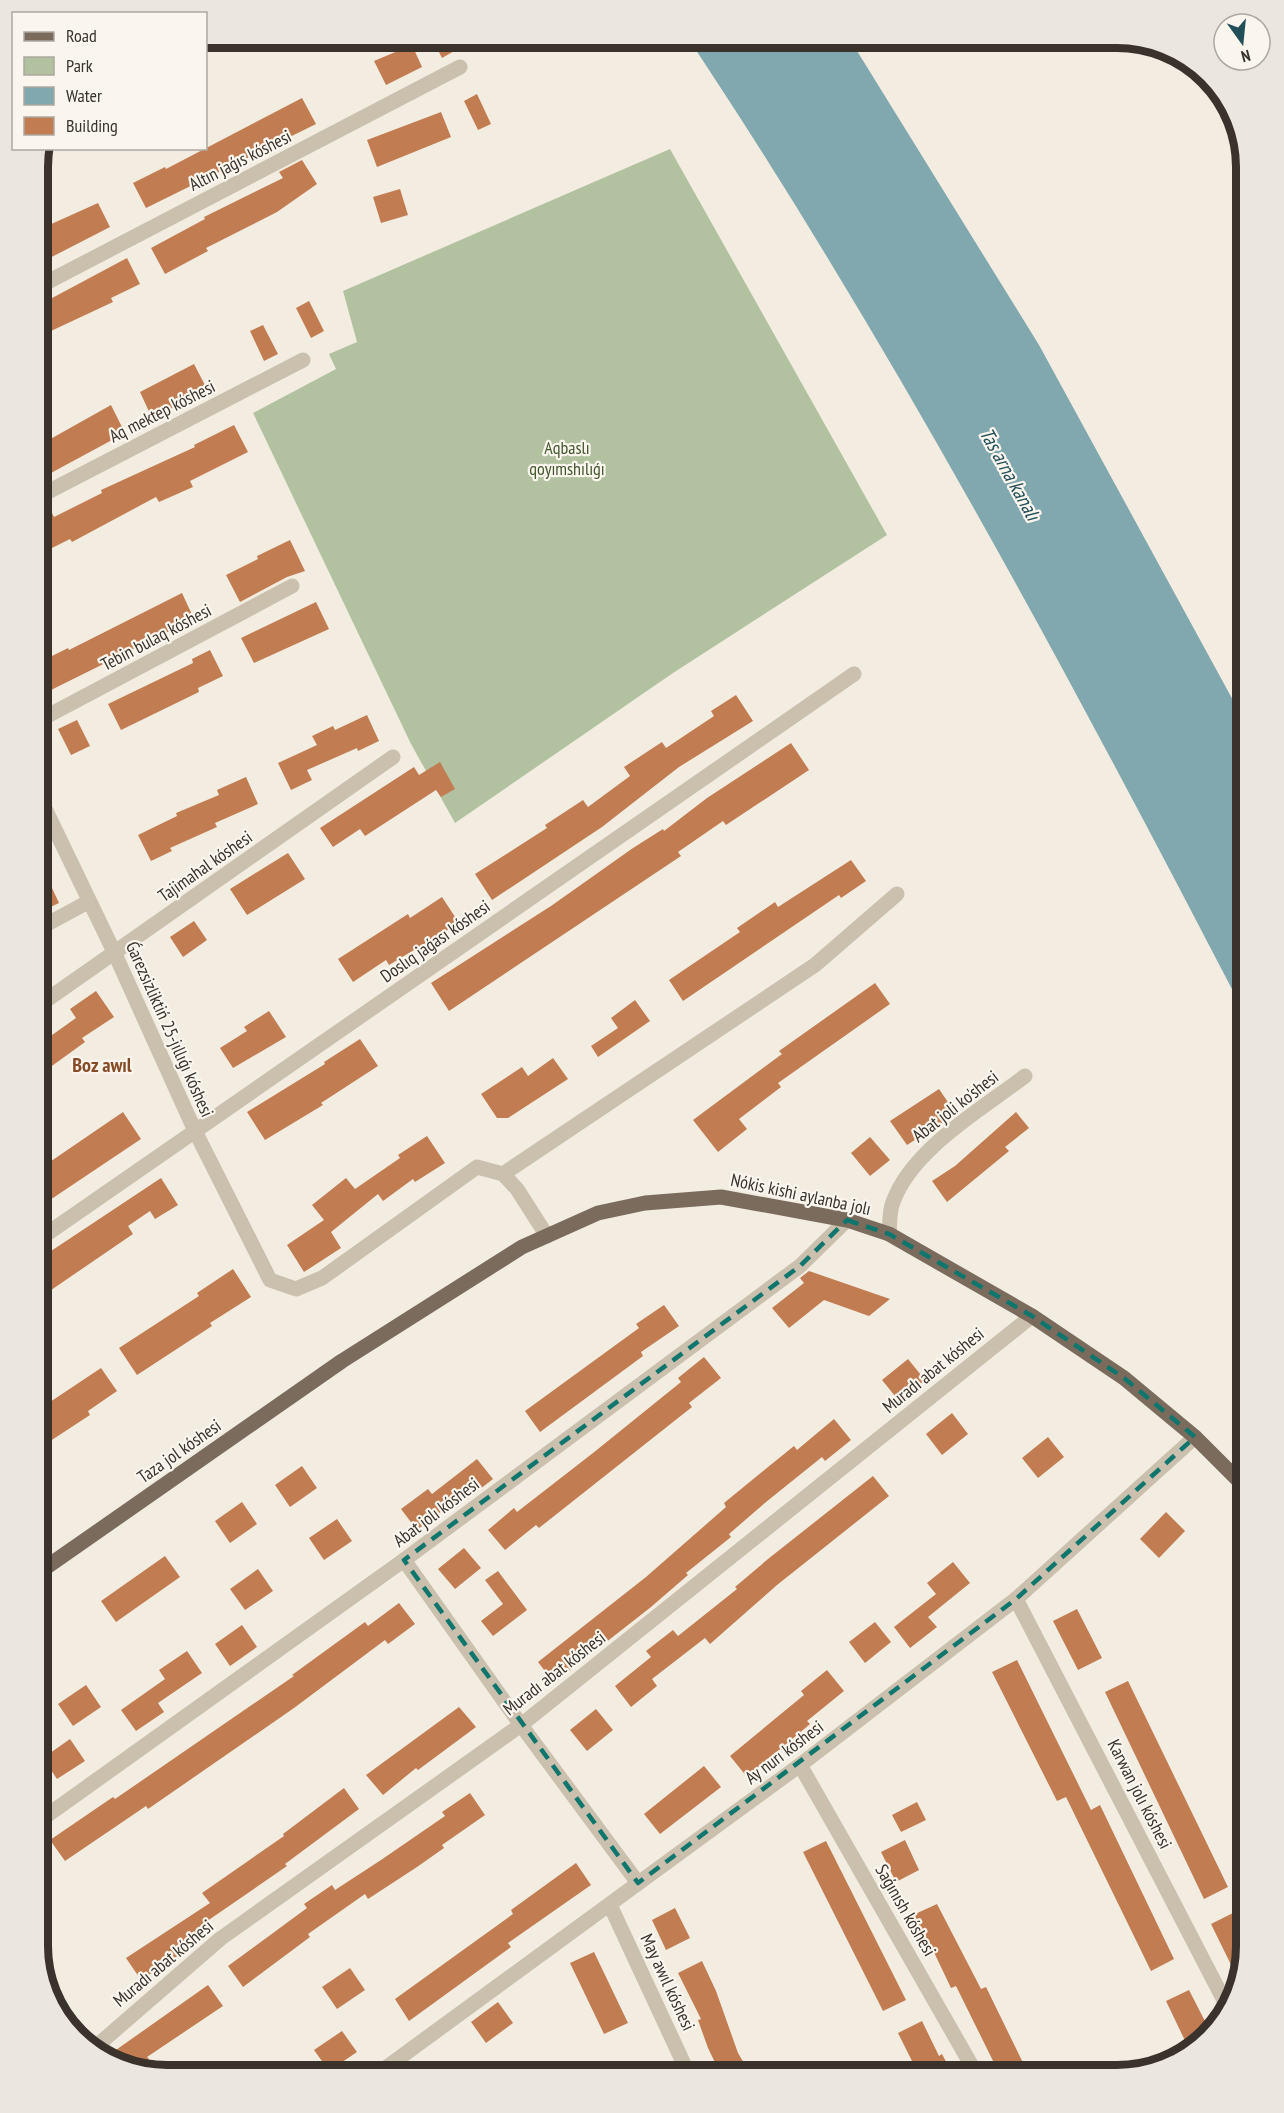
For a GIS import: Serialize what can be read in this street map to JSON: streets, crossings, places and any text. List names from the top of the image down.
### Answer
{
  "streets": {
    "main road": ["Nókis kishi aylanba jolı", "Taza jol kóshesi"],
    "street": [
      "Altın jaǵıs kóshesi",
      "Aq mektep kóshesi",
      "Tebin bulaq kóshesi",
      "Tajimahal kóshesi",
      "Doslıq jaǵası kóshesi",
      "Ǵarezsizliktiń 25-jıllıǵı kóshesi",
      "Abat joli ko'shesi",
      "Muradı abat kóshesi",
      "Abat jolı kóshesi",
      "Ay nurı kóshesi",
      "Karwan jolı kóshesi",
      "Saǵınısh kóshesi",
      "May awıl kóshesi"
    ]
  },
  "crossings": [
    ["Tajimahal kóshesi", "Ǵarezsizliktiń 25-jıllıǵı kóshesi"],
    ["Doslıq jaǵası kóshesi", "Ǵarezsizliktiń 25-jıllıǵı kóshesi"],
    ["Abat joli ko'shesi", "Nókis kishi aylanba jolı"],
    ["Nókis kishi aylanba jolı", "Muradı abat kóshesi"],
    ["Nókis kishi aylanba jolı", "Taza jol kóshesi"],
    ["Nókis kishi aylanba jolı", "Abat jolı kóshesi"],
    ["Nókis kishi aylanba jolı", "Ay nurı kóshesi"],
    ["Ay nurı kóshesi", "Karwan jolı kóshesi"],
    ["Ay nurı kóshesi", "Saǵınısh kóshesi"],
    ["Ay nurı kóshesi", "May awıl kóshesi"]
  ],
  "districts": ["Boz awıl"],
  "water": ["Tas arna kanalı"],
  "parks": ["Aqbaslı qoyımshılıǵı"],
  "legend": [
    "Road",
    "Park",
    "Water",
    "Building"
  ],
  "north": "bottom"
}
